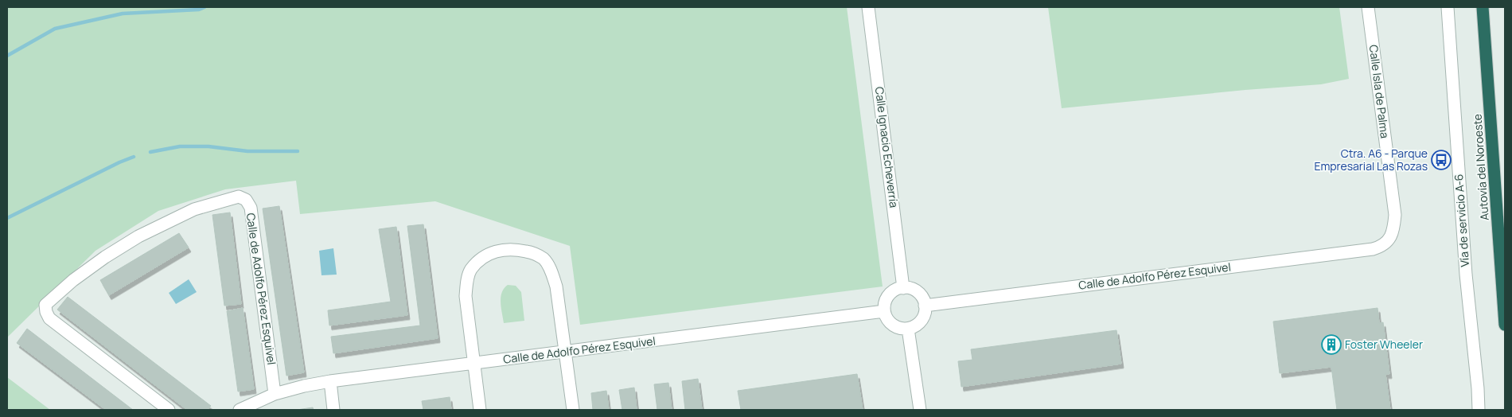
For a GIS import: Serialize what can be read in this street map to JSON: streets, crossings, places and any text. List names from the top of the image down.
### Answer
{
  "streets": {
    "highway": ["Autovía del Noroeste"],
    "street": [
      "Calle Isla de Palma",
      "Calle Ignacio Echeverría",
      "Vía de servicio A-6",
      "Calle de Adolfo Pérez Esquivel"
    ]
  },
  "crossings": [
    ["Calle Isla de Palma", "Calle de Adolfo Pérez Esquivel"],
    ["Calle Ignacio Echeverría", "Calle de Adolfo Pérez Esquivel"]
  ],
  "places": {
    "bus stop": ["Ctra. A6 - Parque Empresarial Las Rozas"],
    "building": ["Foster Wheeler"]
  }
}
